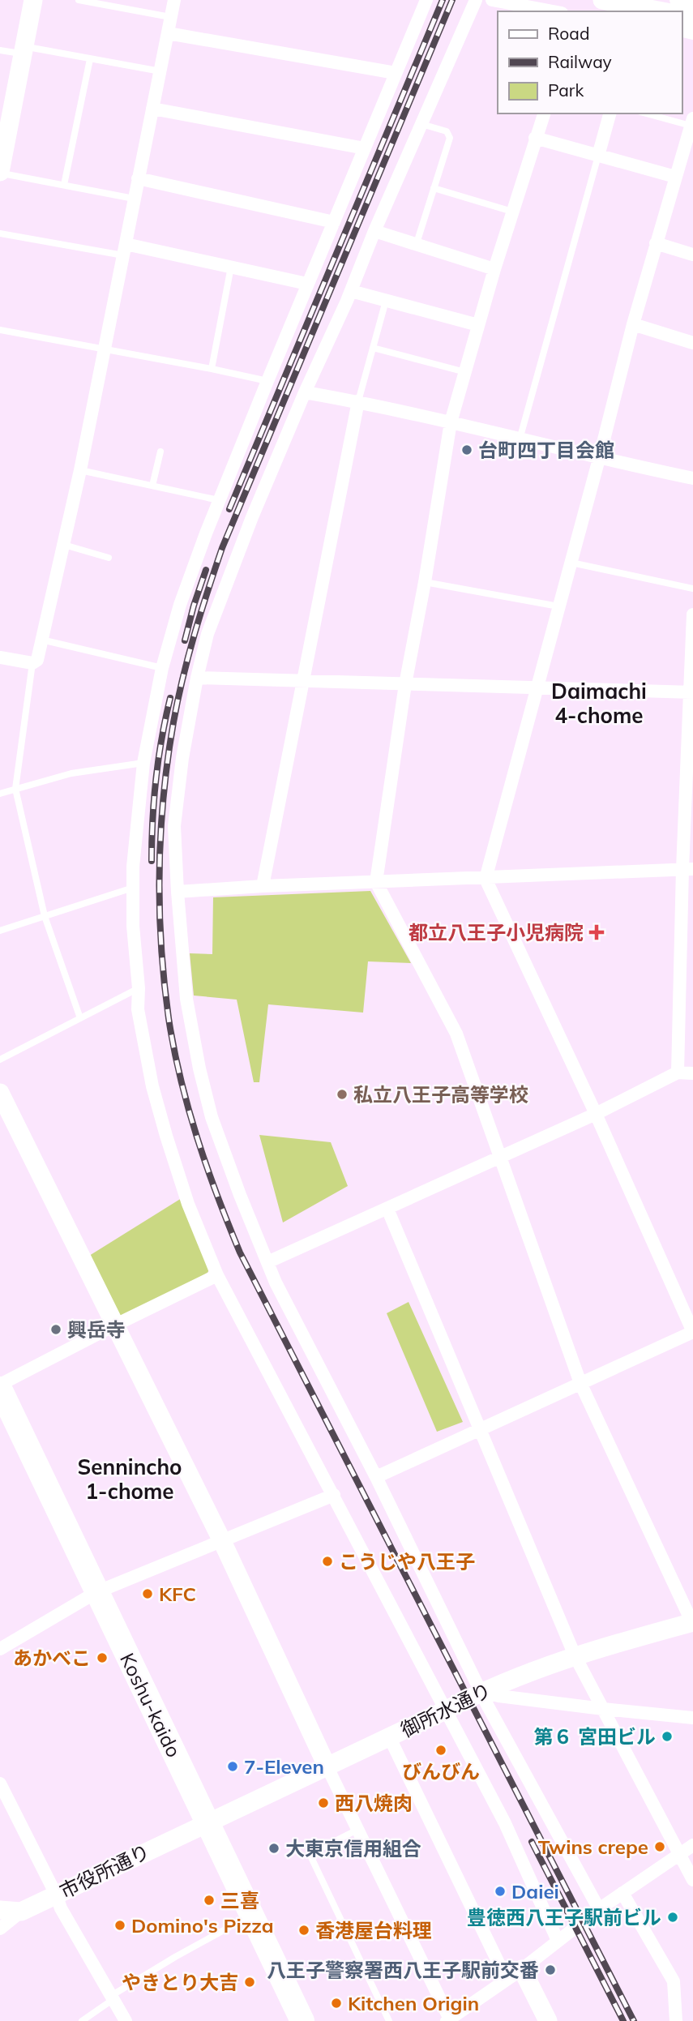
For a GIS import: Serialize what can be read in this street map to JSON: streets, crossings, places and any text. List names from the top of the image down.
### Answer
{
  "streets": {
    "highway": ["Koshu-kaido"],
    "street": ["御所水通り", "市役所通り"]
  },
  "crossings": [
    ["Koshu-kaido", "御所水通り"],
    ["Koshu-kaido", "市役所通り"],
    ["御所水通り", "市役所通り"]
  ],
  "districts": ["Daimachi 4-chome", "Sennincho 1-chome"],
  "places": {
    "other": [
      "台町四丁目会館",
      "私立八王子高等学校",
      "興岳寺",
      "こうじや八王子",
      "KFC",
      "あかべこ",
      "第６ 宮田ビル",
      "びんびん",
      "7-Eleven",
      "西八焼肉",
      "Twins crepe",
      "大東京信用組合",
      "Daiei",
      "三喜",
      "豊徳西八王子駅前ビル",
      "Domino's Pizza",
      "香港屋台料理",
      "八王子警察署西八王子駅前交番",
      "やきとり大吉",
      "Kitchen Origin"
    ],
    "health": ["都立八王子小児病院"]
  },
  "legend": ["Road", "Railway", "Park"]
}
